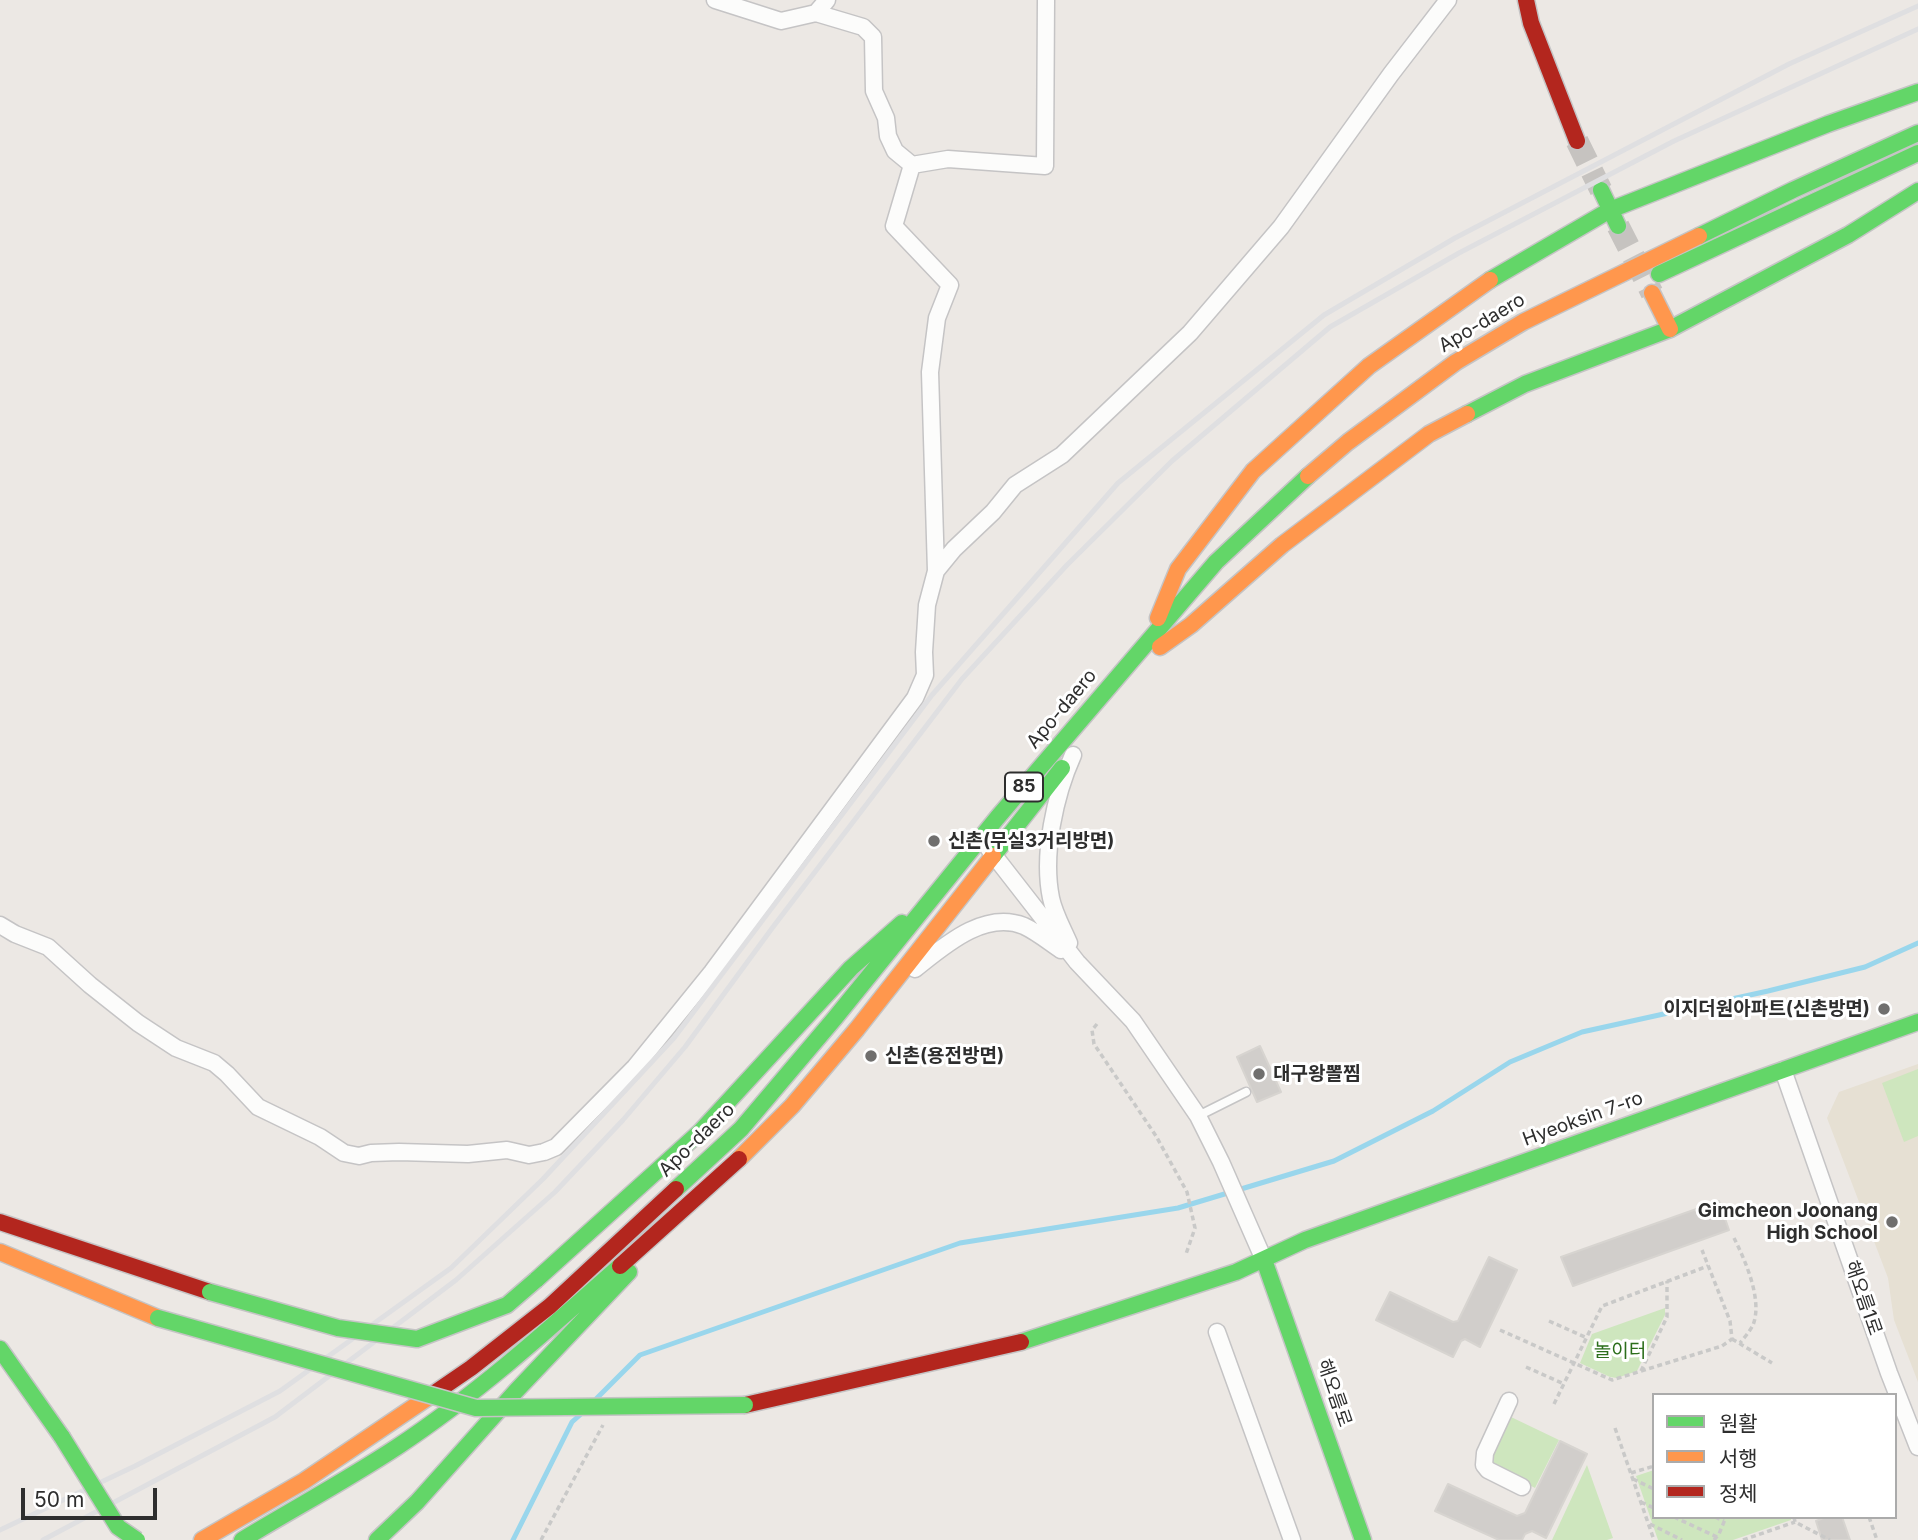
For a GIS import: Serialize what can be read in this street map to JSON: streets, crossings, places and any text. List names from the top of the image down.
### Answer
{
  "streets": {
    "main road": [
      "Apo-daero",
      "85",
      "Hyeoksin 7-ro",
      "해오름로"
    ],
    "street": ["해오름1로"]
  },
  "crossings": [
    ["Hyeoksin 7-ro", "해오름1로"],
    ["Hyeoksin 7-ro", "해오름로"]
  ],
  "parks": ["놀이터"],
  "places": [
    "신촌(무실3거리방면)",
    "이지더원아파트(신촌방면)",
    "신촌(용전방면)",
    "대구왕뽈찜",
    "Gimcheon Joonang High School"
  ],
  "legend": ["원활", "서행", "정체"],
  "scale_bar": "50 m"
}
